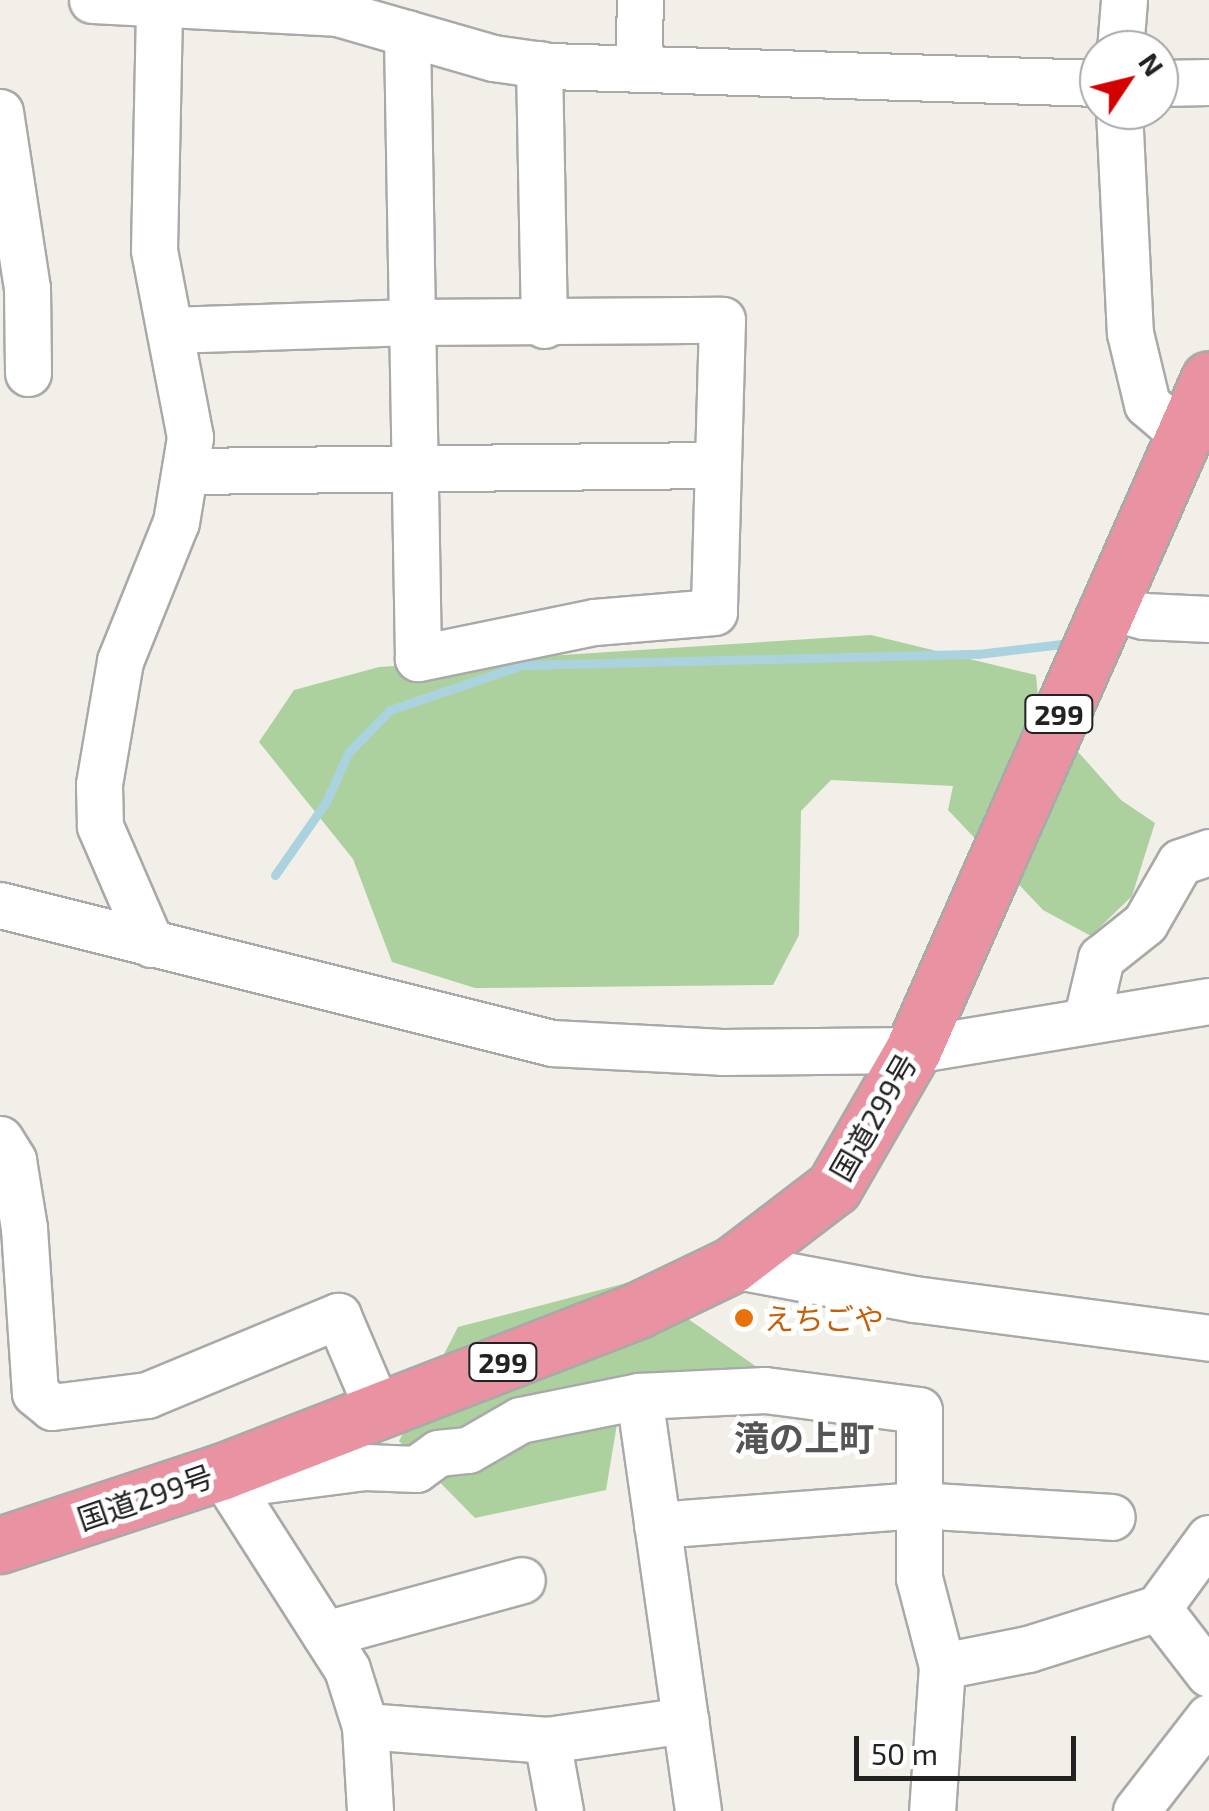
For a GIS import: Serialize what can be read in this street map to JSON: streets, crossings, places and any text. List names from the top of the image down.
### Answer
{
  "streets": {
    "highway": ["299", "国道299号"]
  },
  "districts": ["滝の上町"],
  "places": ["えちごや"],
  "scale_bar": "50 m",
  "north": "top right"
}
